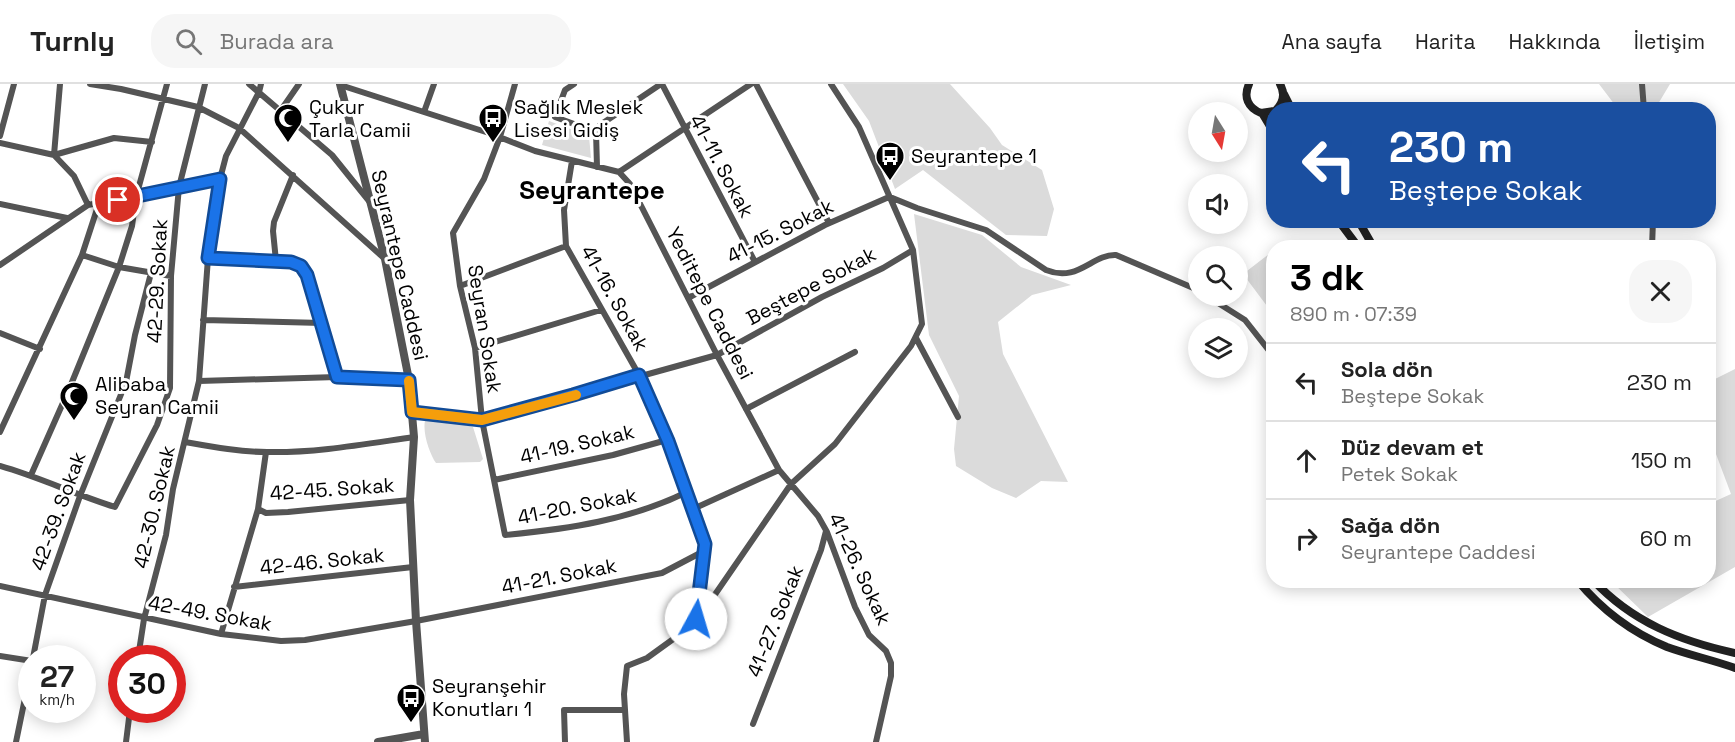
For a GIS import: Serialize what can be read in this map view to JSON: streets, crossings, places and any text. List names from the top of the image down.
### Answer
{
  "streets": {
    "street": [
      "41-11. Sokak",
      "41-15. Sokak",
      "Seyrantepe Caddesi",
      "42-29. Sokak",
      "Beştepe Sokak",
      "41-16. Sokak",
      "Yeditepe Caddesi",
      "Seyran Sokak",
      "41-19. Sokak",
      "42-45. Sokak",
      "41-20. Sokak",
      "42-30. Sokak",
      "42-39. Sokak",
      "42-46. Sokak",
      "41-26. Sokak",
      "41-21. Sokak",
      "42-49. Sokak",
      "41-27. Sokak"
    ]
  },
  "crossings": [
    ["41-11. Sokak", "41-15. Sokak"],
    ["41-15. Sokak", "Yeditepe Caddesi"],
    ["Seyrantepe Caddesi", "42-45. Sokak"],
    ["Seyrantepe Caddesi", "42-46. Sokak"],
    ["Seyrantepe Caddesi", "41-21. Sokak"],
    ["Seyrantepe Caddesi", "42-49. Sokak"],
    ["42-29. Sokak", "42-39. Sokak"],
    ["Beştepe Sokak", "41-16. Sokak"],
    ["Beştepe Sokak", "Yeditepe Caddesi"],
    ["Beştepe Sokak", "Seyran Sokak"],
    ["41-16. Sokak", "41-19. Sokak"],
    ["41-16. Sokak", "41-20. Sokak"],
    ["41-16. Sokak", "41-21. Sokak"],
    ["Yeditepe Caddesi", "41-26. Sokak"],
    ["Seyran Sokak", "41-19. Sokak"],
    ["Seyran Sokak", "41-20. Sokak"],
    ["42-30. Sokak", "42-49. Sokak"],
    ["42-39. Sokak", "42-49. Sokak"],
    ["41-26. Sokak", "41-27. Sokak"],
    ["41-21. Sokak", "42-49. Sokak"]
  ],
  "districts": ["Seyrantepe"],
  "places": {
    "mosque": ["Çukur Tarla Camii", "Alibaba Seyran Camii"],
    "bus stop": ["Sağlık Meslek Lisesi Gidiş", "Seyrantepe 1", "Seyranşehir Konutları 1"]
  },
  "north": "bottom",
  "page": {
    "header": "Turnly",
    "search": "Burada ara",
    "nav": [
      "Ana sayfa",
      "Harita",
      "Hakkında",
      "İletişim"
    ],
    "turn": ["230 m", "Beştepe Sokak"],
    "heading": ["3 dk", "890 m · 07:39"],
    "list": [
      {
        "name": "Sola dön",
        "note": "Beştepe Sokak",
        "value": "230 m"
      },
      {
        "name": "Düz devam et",
        "note": "Petek Sokak",
        "value": "150 m"
      },
      {
        "name": "Sağa dön",
        "note": "Seyrantepe Caddesi",
        "value": "60 m"
      }
    ],
    "speed": "27 km/h",
    "limit": "30"
  }
}
